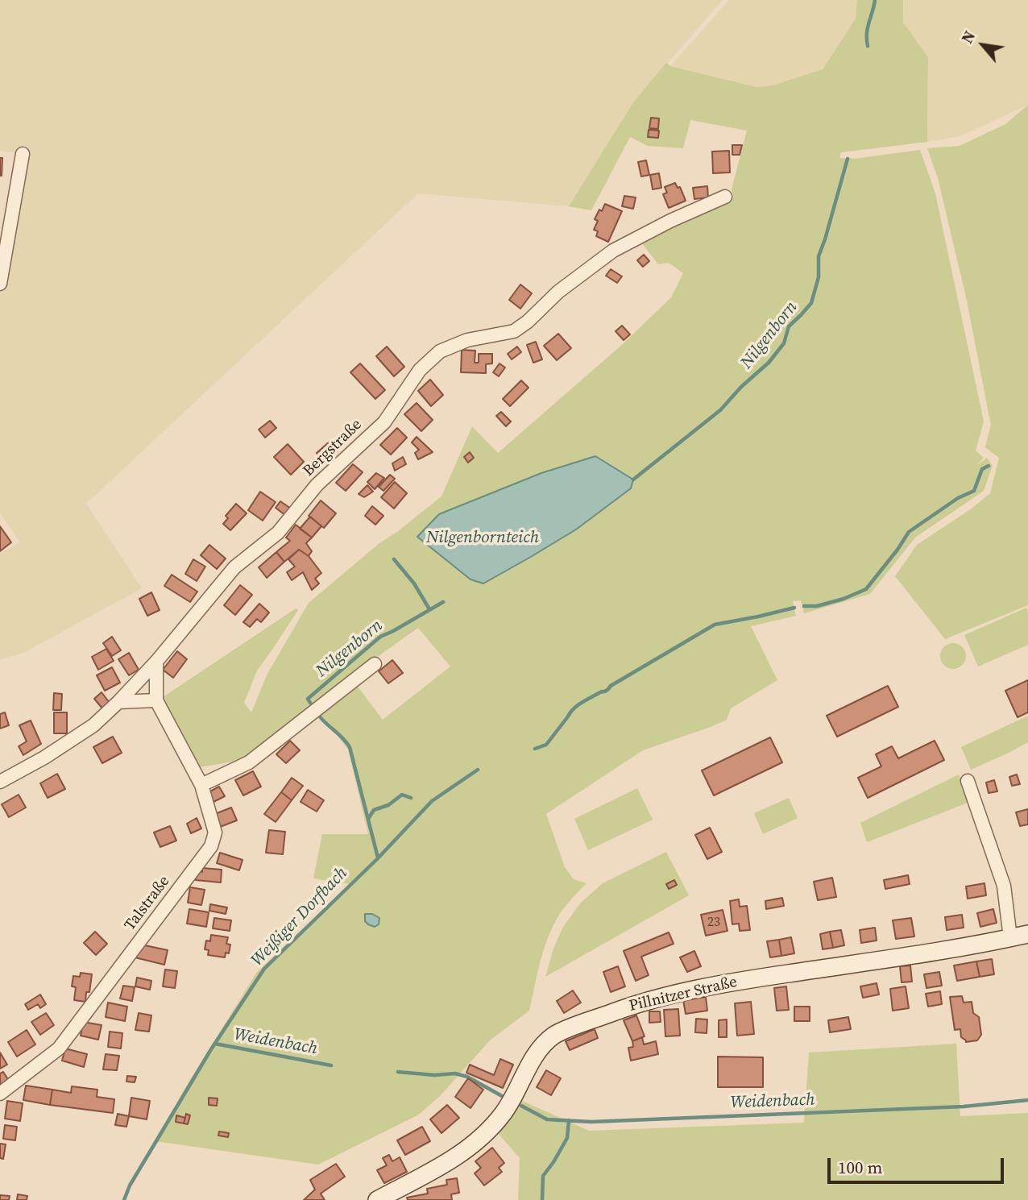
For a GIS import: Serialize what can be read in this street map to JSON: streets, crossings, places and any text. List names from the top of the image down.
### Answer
{
  "streets": {
    "street": ["Bergstraße", "Talstraße", "Pillnitzer Straße"]
  },
  "crossings": [
    ["Bergstraße", "Talstraße"]
  ],
  "water": [
    "Nilgenborn",
    "Nilgenbornteich",
    "Weißiger Dorfbach",
    "Weidenbach"
  ],
  "house_numbers": ["23"],
  "scale_bar": "100 m",
  "north": "top left"
}
